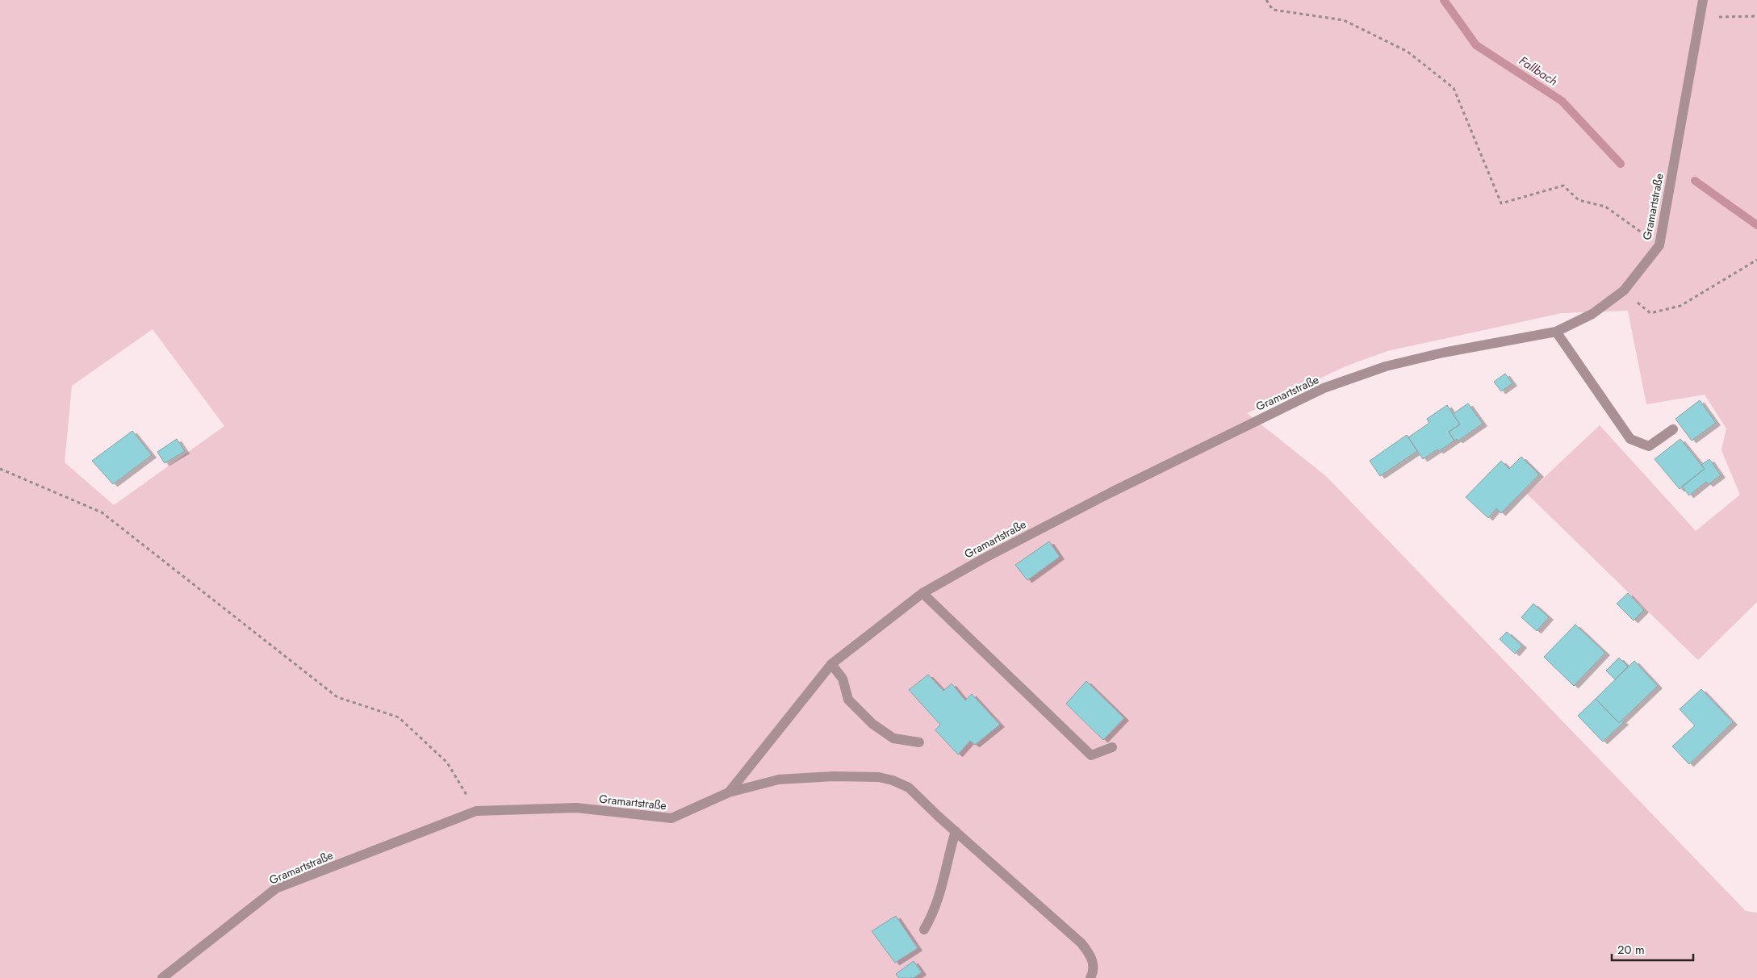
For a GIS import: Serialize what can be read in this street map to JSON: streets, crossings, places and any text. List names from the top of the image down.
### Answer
{
  "streets": {
    "street": ["Gramartstraße"]
  },
  "water": ["Fallbach"],
  "scale_bar": "20 m"
}
